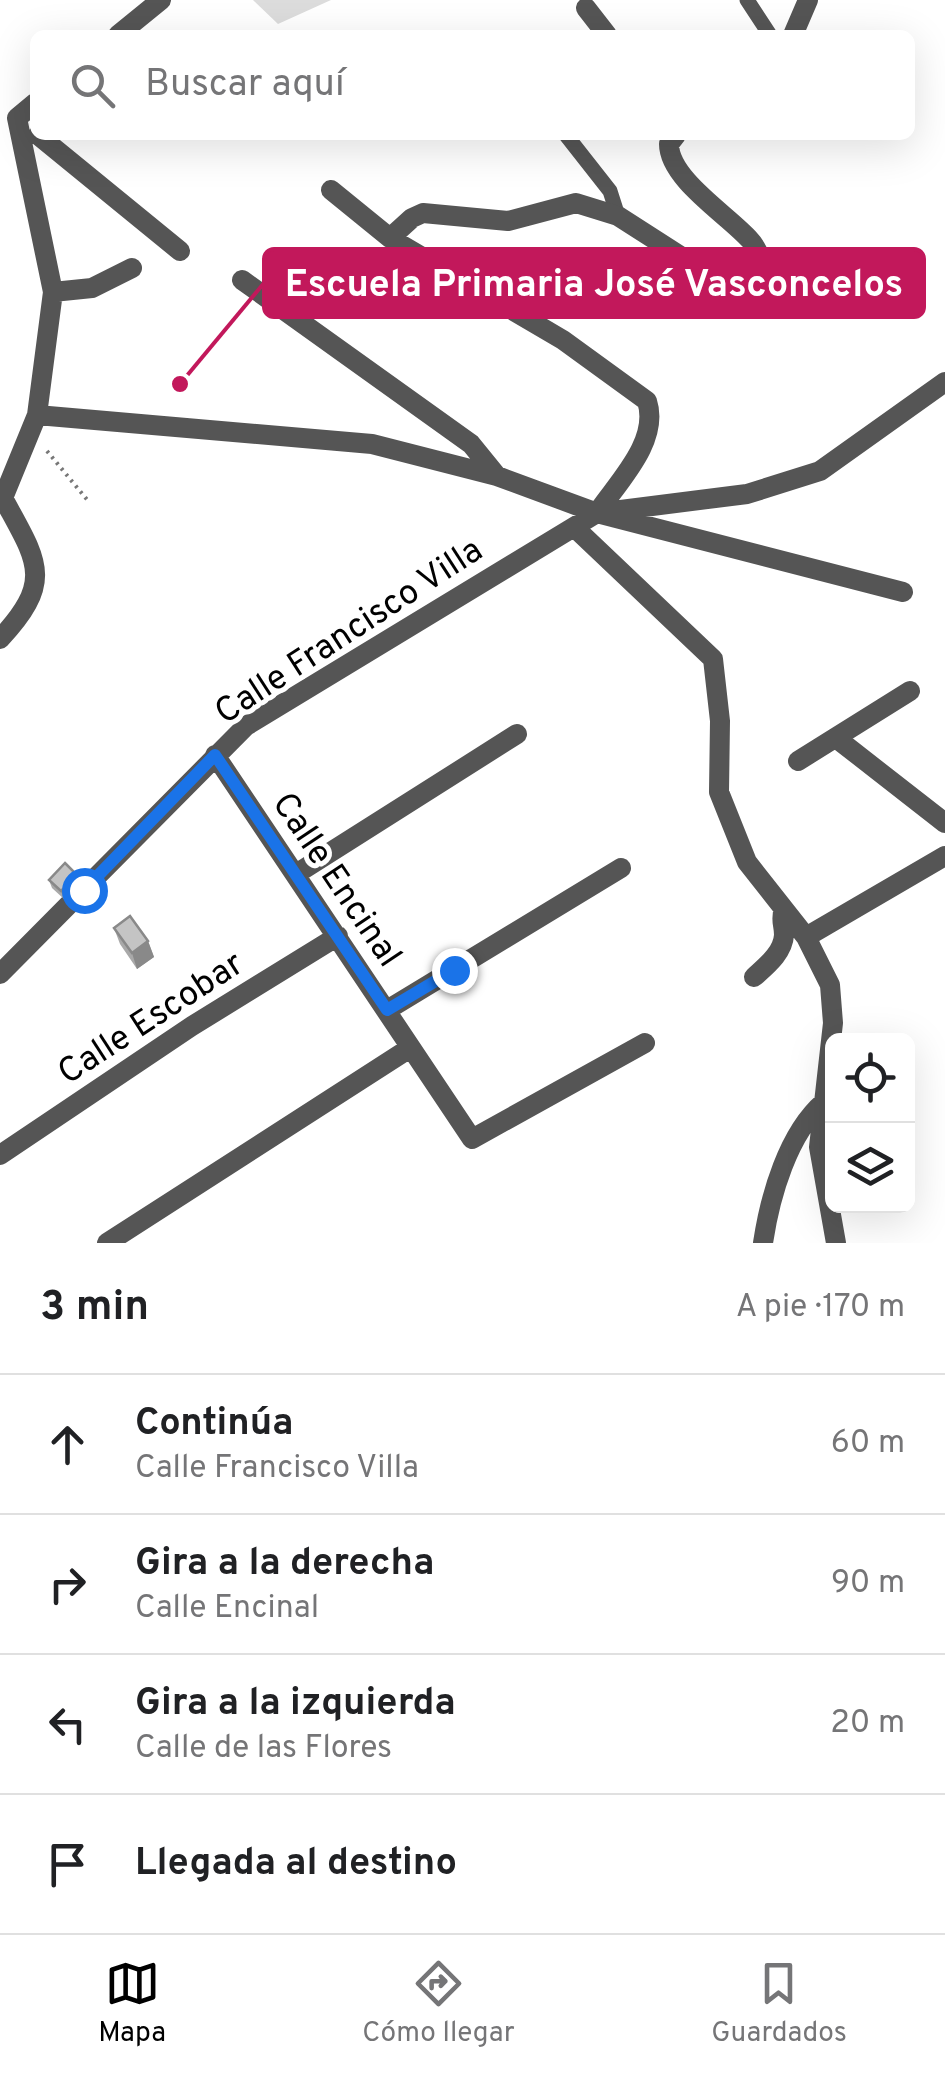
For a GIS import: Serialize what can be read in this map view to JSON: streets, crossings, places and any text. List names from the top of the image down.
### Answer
{
  "streets": {
    "street": ["Calle Francisco Villa", "Calle Encinal", "Calle Escobar"]
  },
  "crossings": [
    ["Calle Francisco Villa", "Calle Encinal"],
    ["Calle Encinal", "Calle Escobar"]
  ],
  "places": ["Escuela Primaria José Vasconcelos"],
  "page": {
    "search": "Buscar aquí",
    "heading": ["3 min", "A pie · 170 m"],
    "list": [
      ["Continúa", "Calle Francisco Villa", "60 m"],
      ["Gira a la derecha", "Calle Encinal", "90 m"],
      ["Gira a la izquierda", "Calle de las Flores", "20 m"],
      "Llegada al destino"
    ],
    "nav": ["Mapa", "Cómo llegar", "Guardados"]
  }
}
